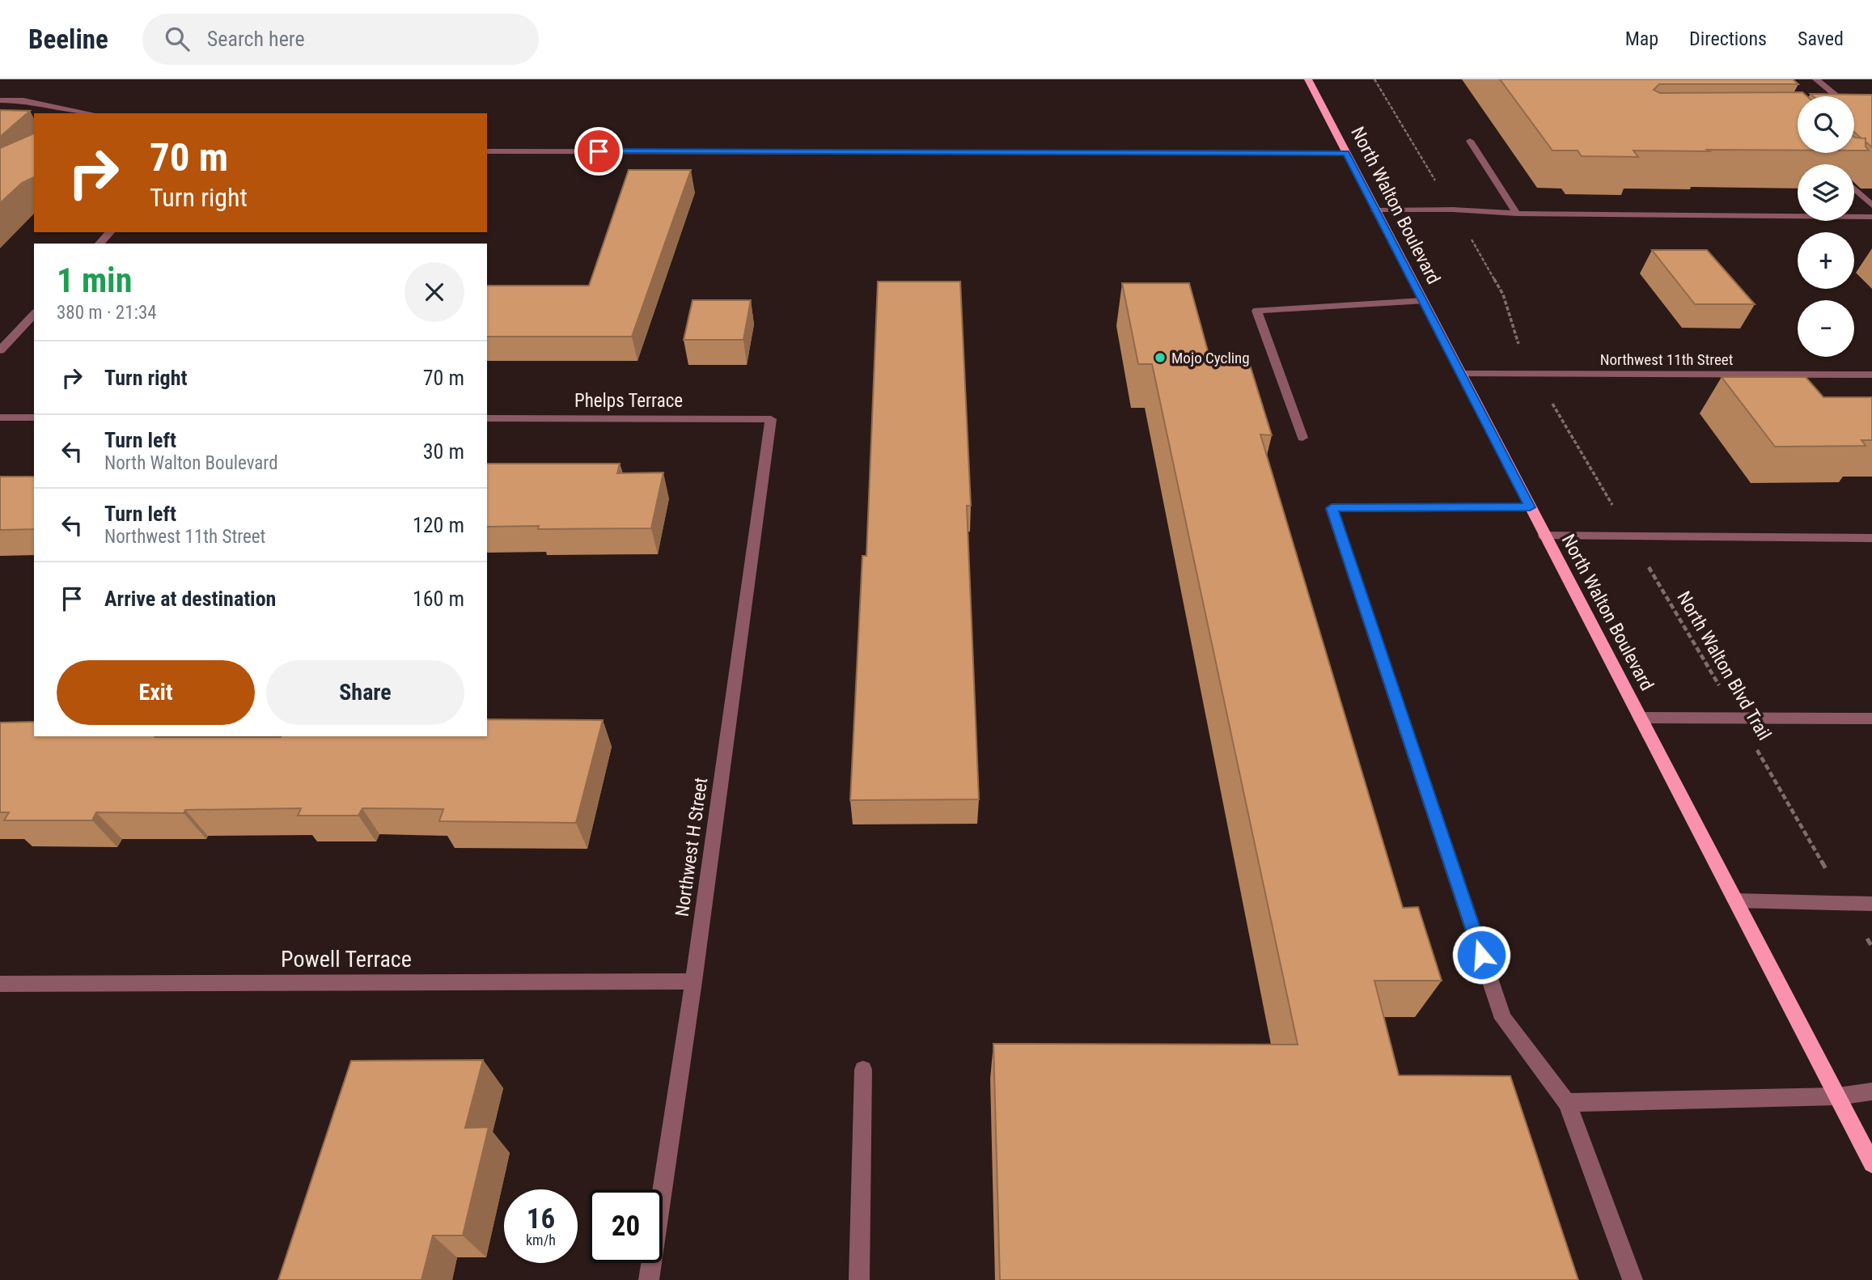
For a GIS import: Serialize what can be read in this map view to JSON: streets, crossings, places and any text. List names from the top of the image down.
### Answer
{
  "streets": {
    "main road": ["North Walton Boulevard"],
    "street": [
      "Northwest 11th Street",
      "Phelps Terrace",
      "Northwest H Street",
      "Powell Terrace"
    ],
    "path": ["North Walton Blvd Trail"]
  },
  "crossings": [
    ["North Walton Boulevard", "Northwest 11th Street"],
    ["Phelps Terrace", "Northwest H Street"],
    ["Northwest H Street", "Powell Terrace"]
  ],
  "places": ["Mojo Cycling"],
  "page": {
    "header": "Beeline",
    "search": "Search here",
    "nav": ["Map", "Directions", "Saved"],
    "map_buttons": ["+", "−"],
    "turn": ["70 m", "Turn right"],
    "heading": ["1 min", "380 m · 21:34"],
    "list": [
      {
        "name": "Turn right",
        "value": "70 m"
      },
      {
        "name": "Turn left",
        "note": "North Walton Boulevard",
        "value": "30 m"
      },
      {
        "name": "Turn left",
        "note": "Northwest 11th Street",
        "value": "120 m"
      },
      {
        "name": "Arrive at destination",
        "value": "160 m"
      }
    ],
    "buttons": ["Exit", "Share"],
    "speed": "16 km/h",
    "limit": "20"
  }
}
